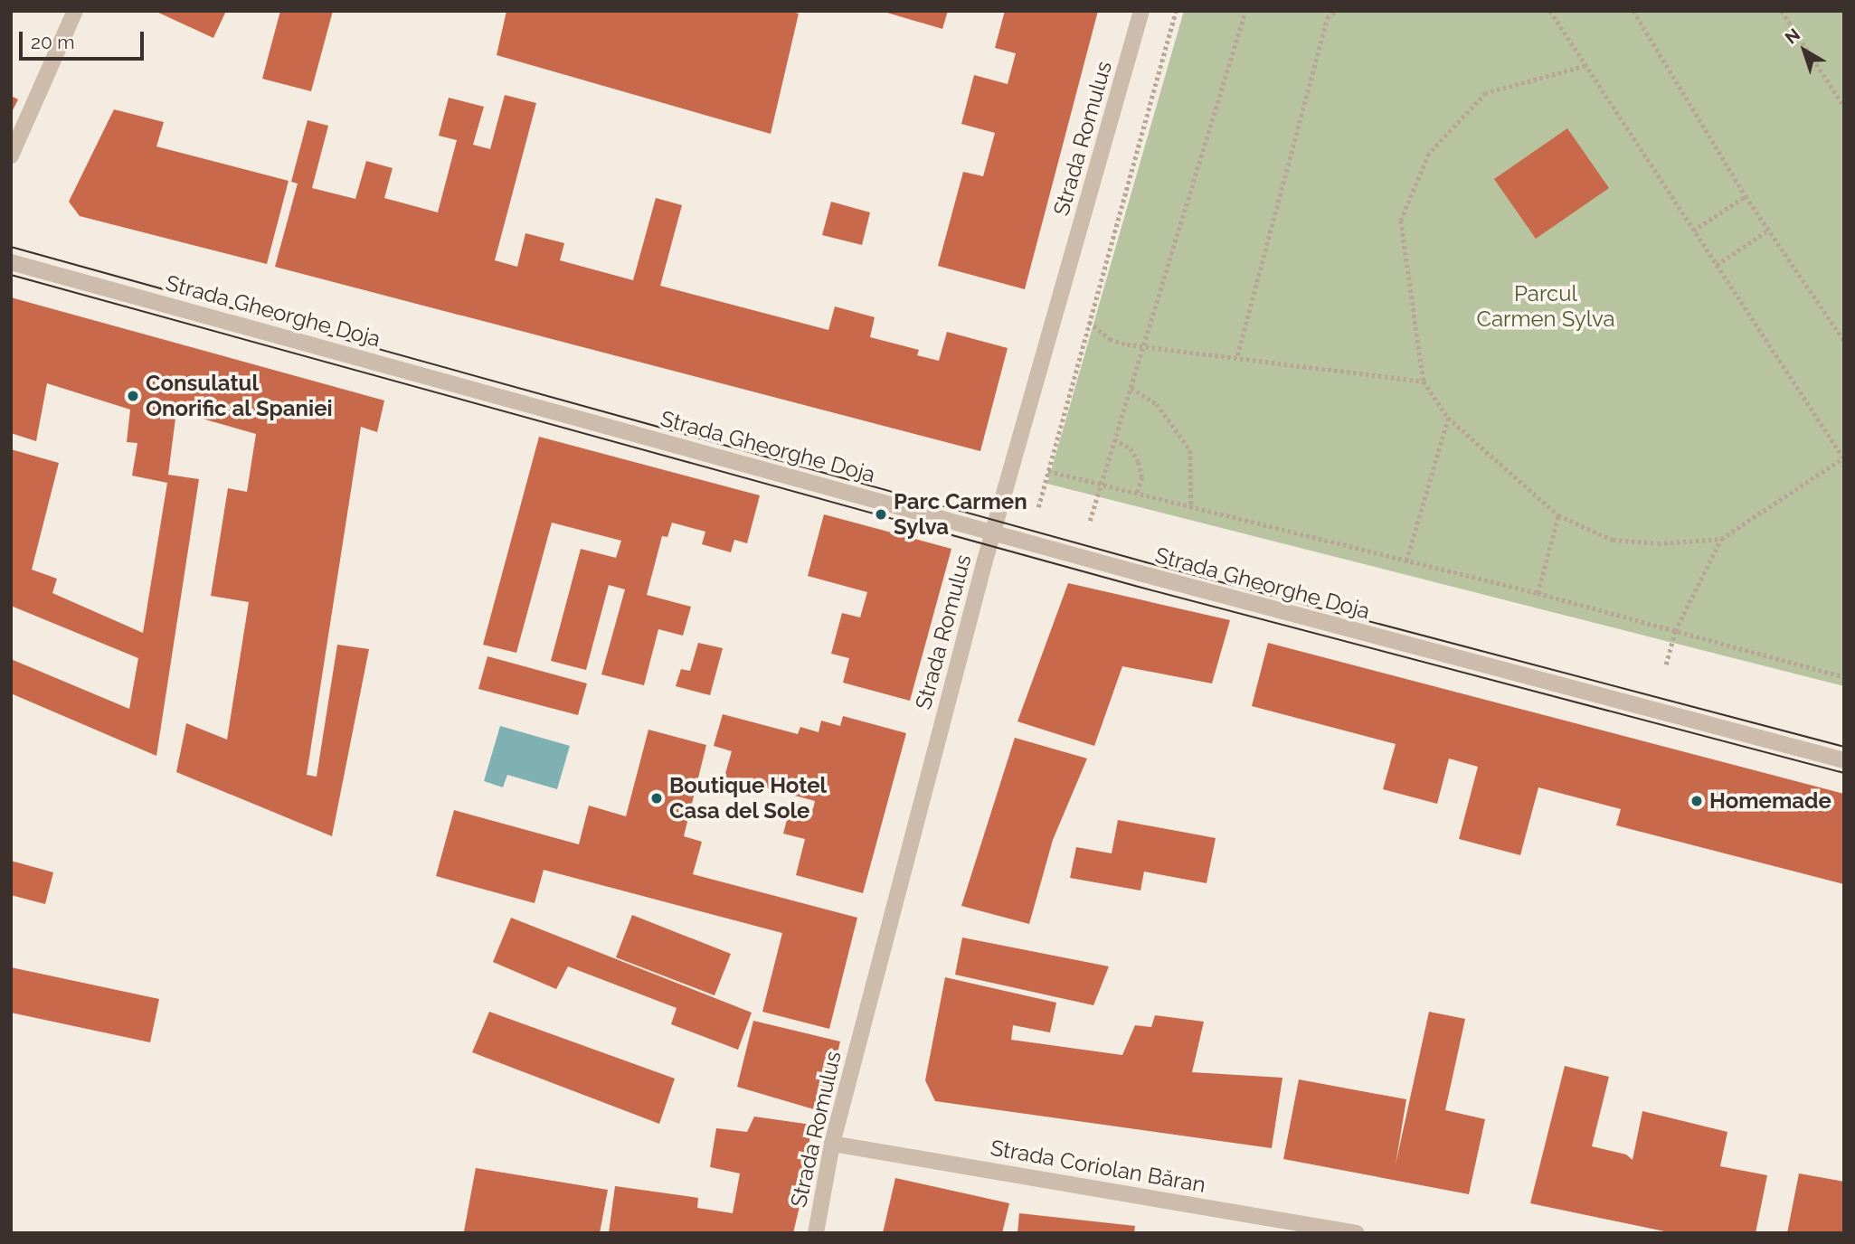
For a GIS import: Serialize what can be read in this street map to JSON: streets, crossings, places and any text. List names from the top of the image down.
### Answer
{
  "streets": {
    "street": ["Strada Romulus", "Strada Gheorghe Doja", "Strada Coriolan Băran"]
  },
  "crossings": [
    ["Strada Romulus", "Strada Gheorghe Doja"],
    ["Strada Romulus", "Strada Coriolan Băran"]
  ],
  "parks": ["Parcul Carmen Sylva"],
  "places": [
    "Consulatul Onorific al Spaniei",
    "Parc Carmen Sylva",
    "Boutique Hotel Casa del Sole",
    "Homemade"
  ],
  "scale_bar": "20 m",
  "north": "top left"
}
